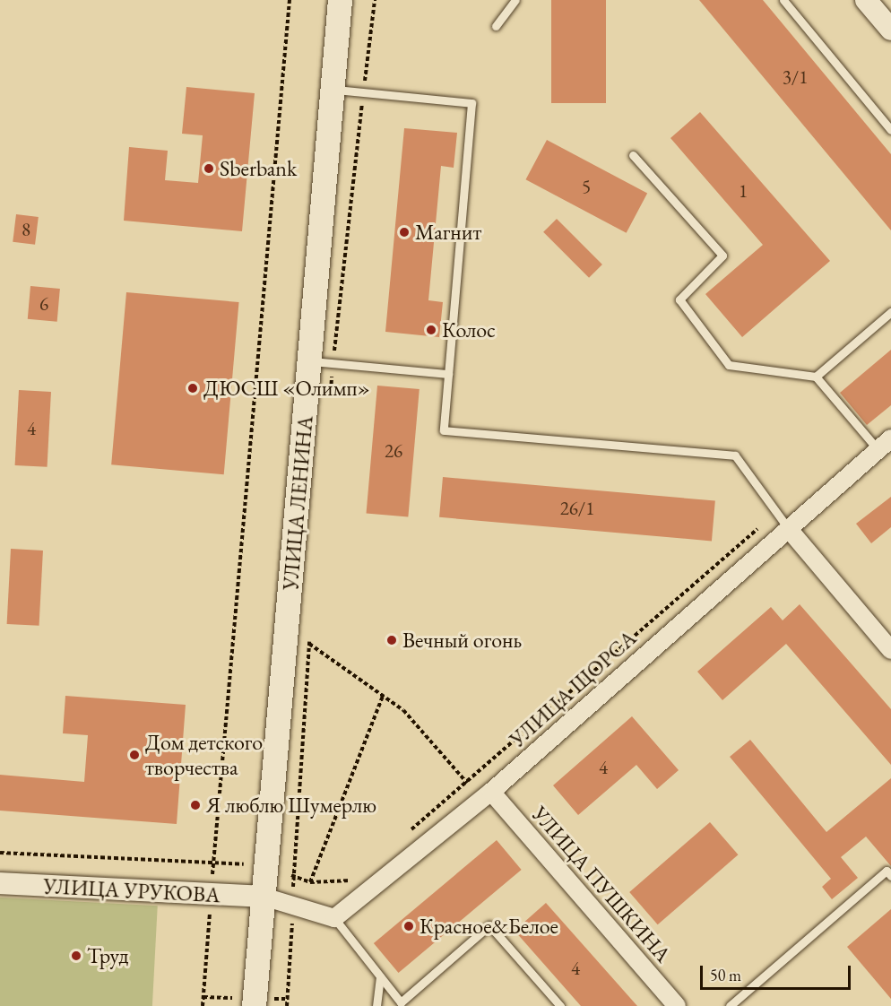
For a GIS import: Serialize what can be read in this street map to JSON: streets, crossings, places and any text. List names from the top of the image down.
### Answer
{
  "streets": {
    "main road": ["УЛИЦА ЛЕНИНА"],
    "street": ["УЛИЦА ЩОРСА", "УЛИЦА ПУШКИНА", "УЛИЦА УРУКОВА"]
  },
  "crossings": [
    ["УЛИЦА ЛЕНИНА", "УЛИЦА УРУКОВА"],
    ["УЛИЦА ЩОРСА", "УЛИЦА ПУШКИНА"]
  ],
  "places": [
    "Sberbank",
    "Магнит",
    "Колос",
    "ДЮСШ «Олимп»",
    "Вечный огонь",
    "Дом детского творчества",
    "Я люблю Шумерлю",
    "Красное&Белое",
    "Труд"
  ],
  "house_numbers": [
    "3/1",
    "5",
    "1",
    "8",
    "6",
    "4",
    "26",
    "26/1",
    "4",
    "4"
  ],
  "scale_bar": "50 m"
}
